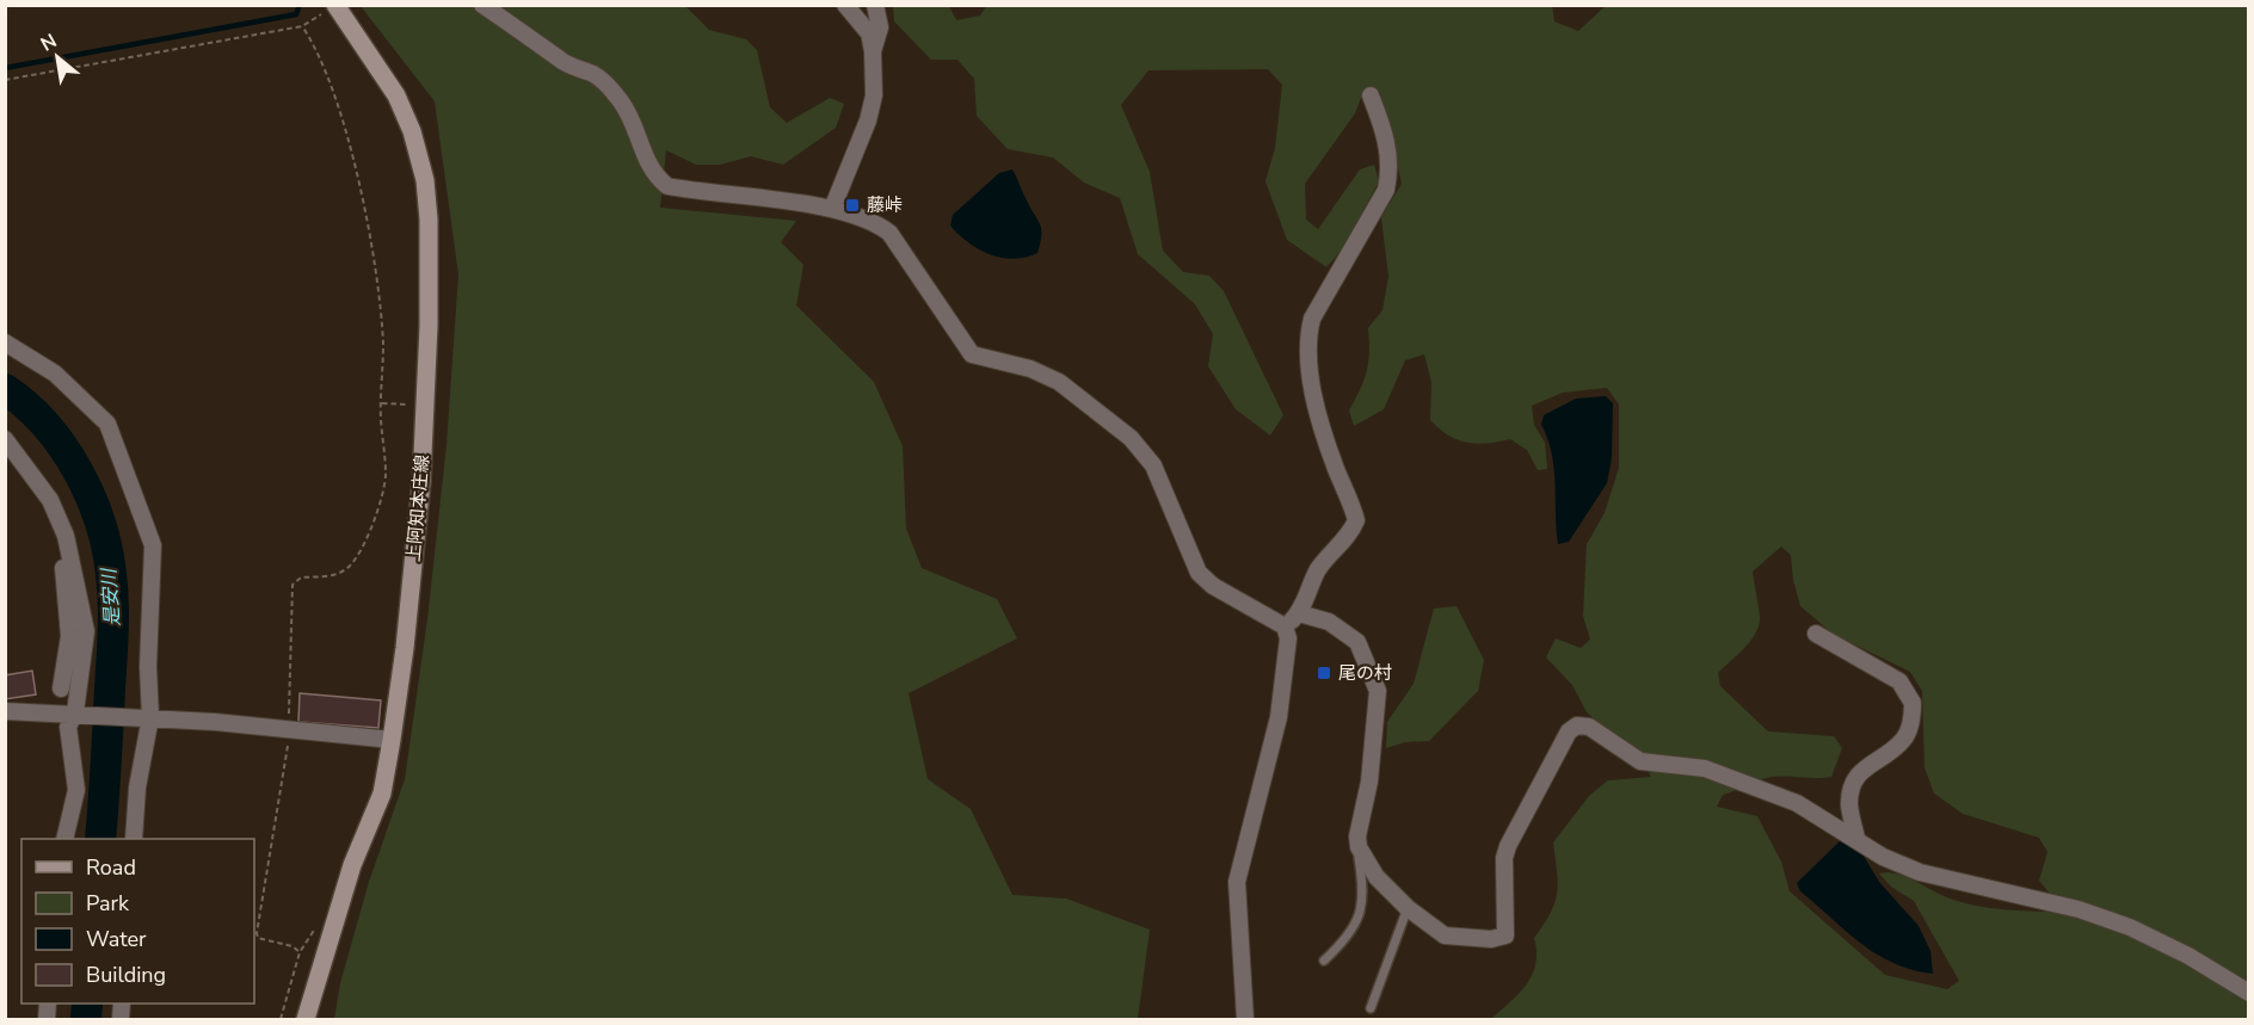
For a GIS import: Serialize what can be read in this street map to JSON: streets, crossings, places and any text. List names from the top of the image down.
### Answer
{
  "streets": {
    "main road": ["上阿知本庄線"]
  },
  "water": ["是安川"],
  "places": {
    "transit": ["藤峠", "尾の村"]
  },
  "legend": [
    "Road",
    "Park",
    "Water",
    "Building"
  ],
  "north": "top left"
}
